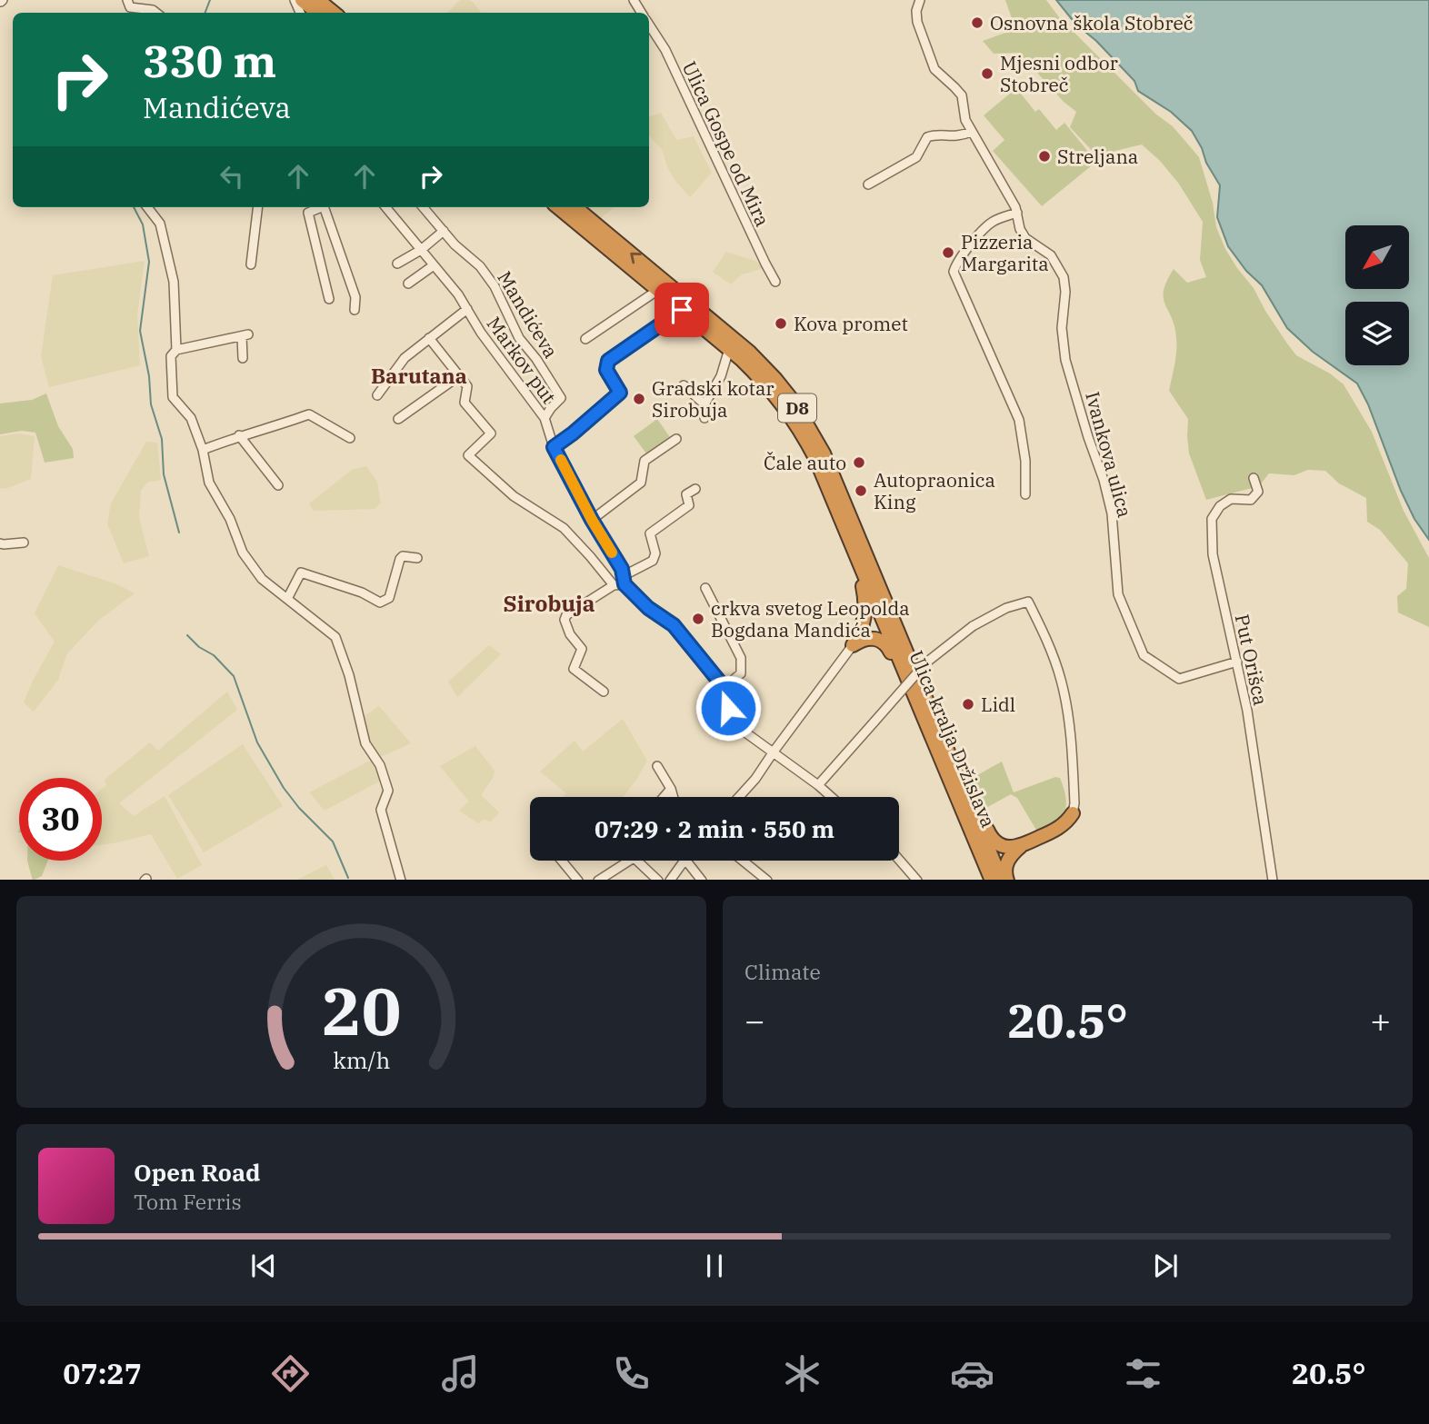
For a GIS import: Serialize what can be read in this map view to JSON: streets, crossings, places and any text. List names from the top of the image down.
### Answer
{
  "streets": {
    "highway": ["D8", "Ulica kralja Držislava"],
    "street": [
      "Ulica Gospe od Mira",
      "Mandićeva",
      "Markov put",
      "Ivankova ulica",
      "Put Orišca"
    ]
  },
  "crossings": [
    ["Mandićeva", "Markov put"],
    ["Ivankova ulica", "Put Orišca"]
  ],
  "districts": ["Barutana", "Sirobuja"],
  "places": [
    "Osnovna škola Stobreč",
    "Mjesni odbor Stobreč",
    "Streljana",
    "Pizzeria Margarita",
    "Kova promet",
    "Gradski kotar Sirobuja",
    "Čale auto",
    "Autopraonica King",
    "crkva svetog Leopolda Bogdana Mandića",
    "Lidl"
  ],
  "north": "bottom left",
  "page": {
    "turn": ["330 m", "Mandićeva"],
    "limit": "30",
    "trip": "07:29 · 2 min · 550 m",
    "tile": "Climate",
    "heat": ["−", "20.5°", "+"],
    "song": ["Open Road", "Tom Ferris"],
    "tabs": ["07:27", "20.5°"],
    "gauge": ["20", "km/h"]
  }
}
